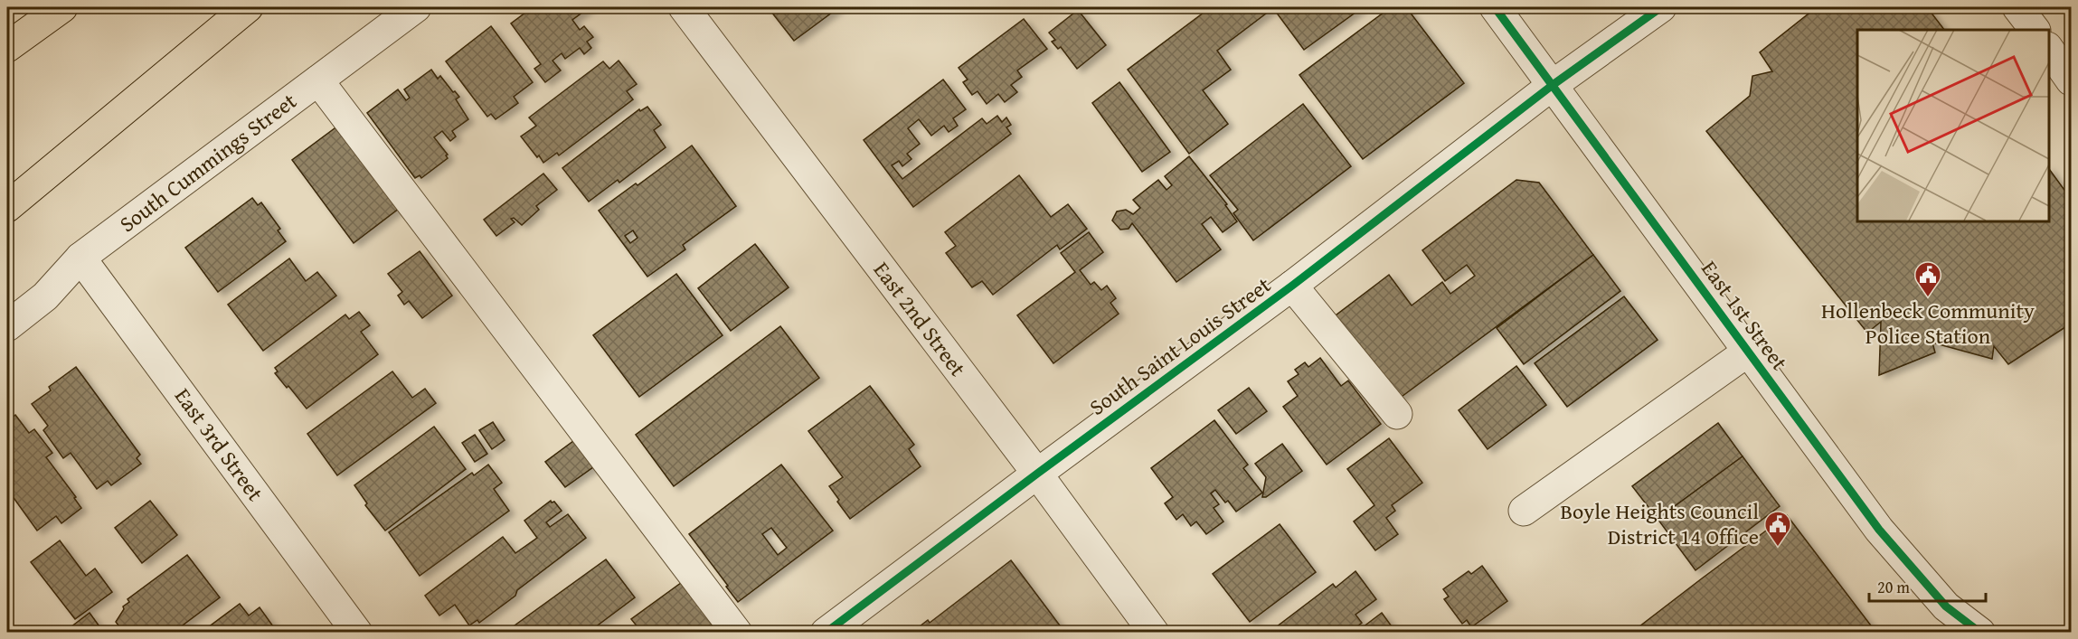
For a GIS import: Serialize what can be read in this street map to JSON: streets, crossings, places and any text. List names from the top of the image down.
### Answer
{
  "streets": {
    "street": [
      "South Cummings Street",
      "East 1st Street",
      "East 2nd Street",
      "South Saint Louis Street",
      "East 3rd Street"
    ]
  },
  "crossings": [
    ["South Cummings Street", "East 3rd Street"],
    ["East 1st Street", "South Saint Louis Street"],
    ["East 2nd Street", "South Saint Louis Street"]
  ],
  "places": {
    "public building": ["Hollenbeck Community Police Station", "Boyle Heights Council District 14 Office"]
  },
  "scale_bar": "20 m"
}
